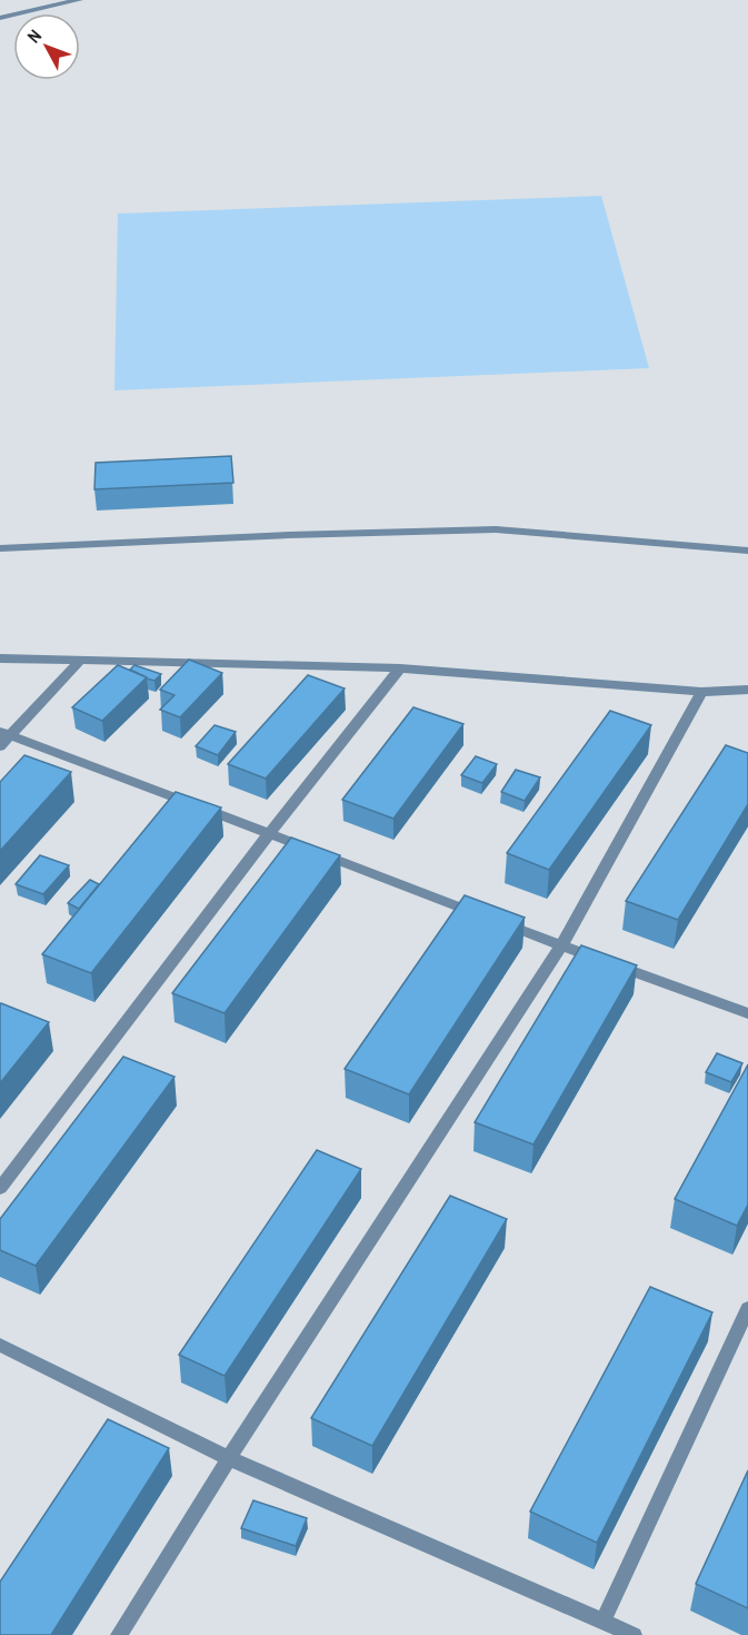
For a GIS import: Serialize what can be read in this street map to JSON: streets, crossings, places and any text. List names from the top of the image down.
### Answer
{
  "north": "top left"
}
